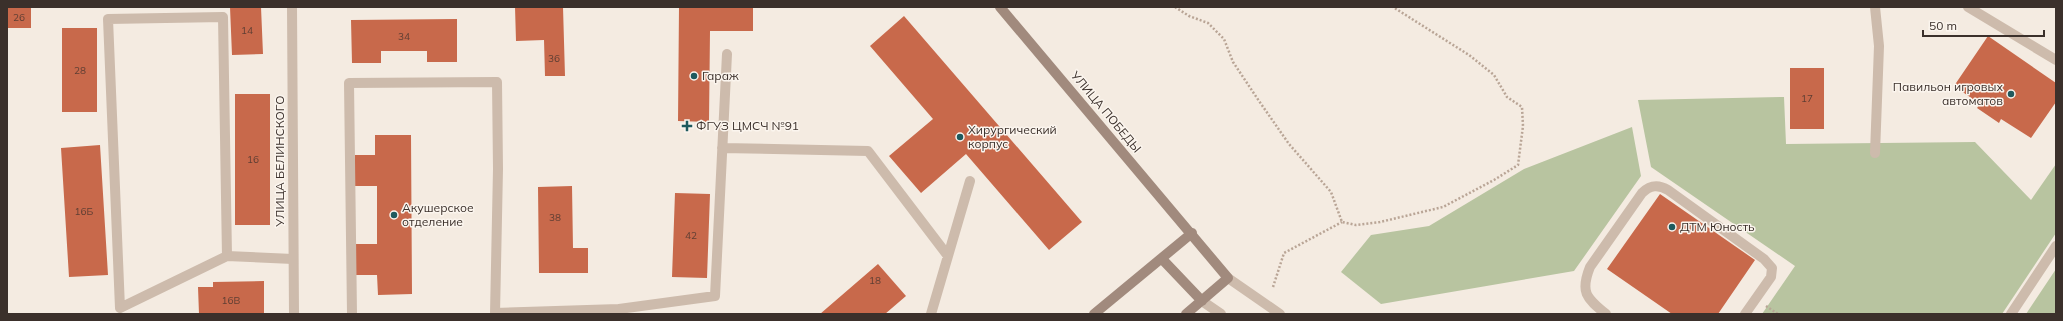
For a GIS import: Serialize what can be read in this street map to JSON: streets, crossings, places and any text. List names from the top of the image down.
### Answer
{
  "streets": {
    "main road": ["УЛИЦА ПОБЕДЫ"],
    "street": ["УЛИЦА БЕЛИНСКОГО"]
  },
  "places": {
    "other": [
      "Гараж",
      "Павильон игровых автоматов",
      "Хирургический корпус",
      "Акушерское отделение",
      "ДТМ Юность"
    ],
    "health": ["ФГУЗ ЦМСЧ №91"]
  },
  "house_numbers": [
    "26",
    "14",
    "34",
    "36",
    "28",
    "17",
    "16",
    "16Б",
    "38",
    "42",
    "18",
    "16В"
  ],
  "scale_bar": "50 m"
}
